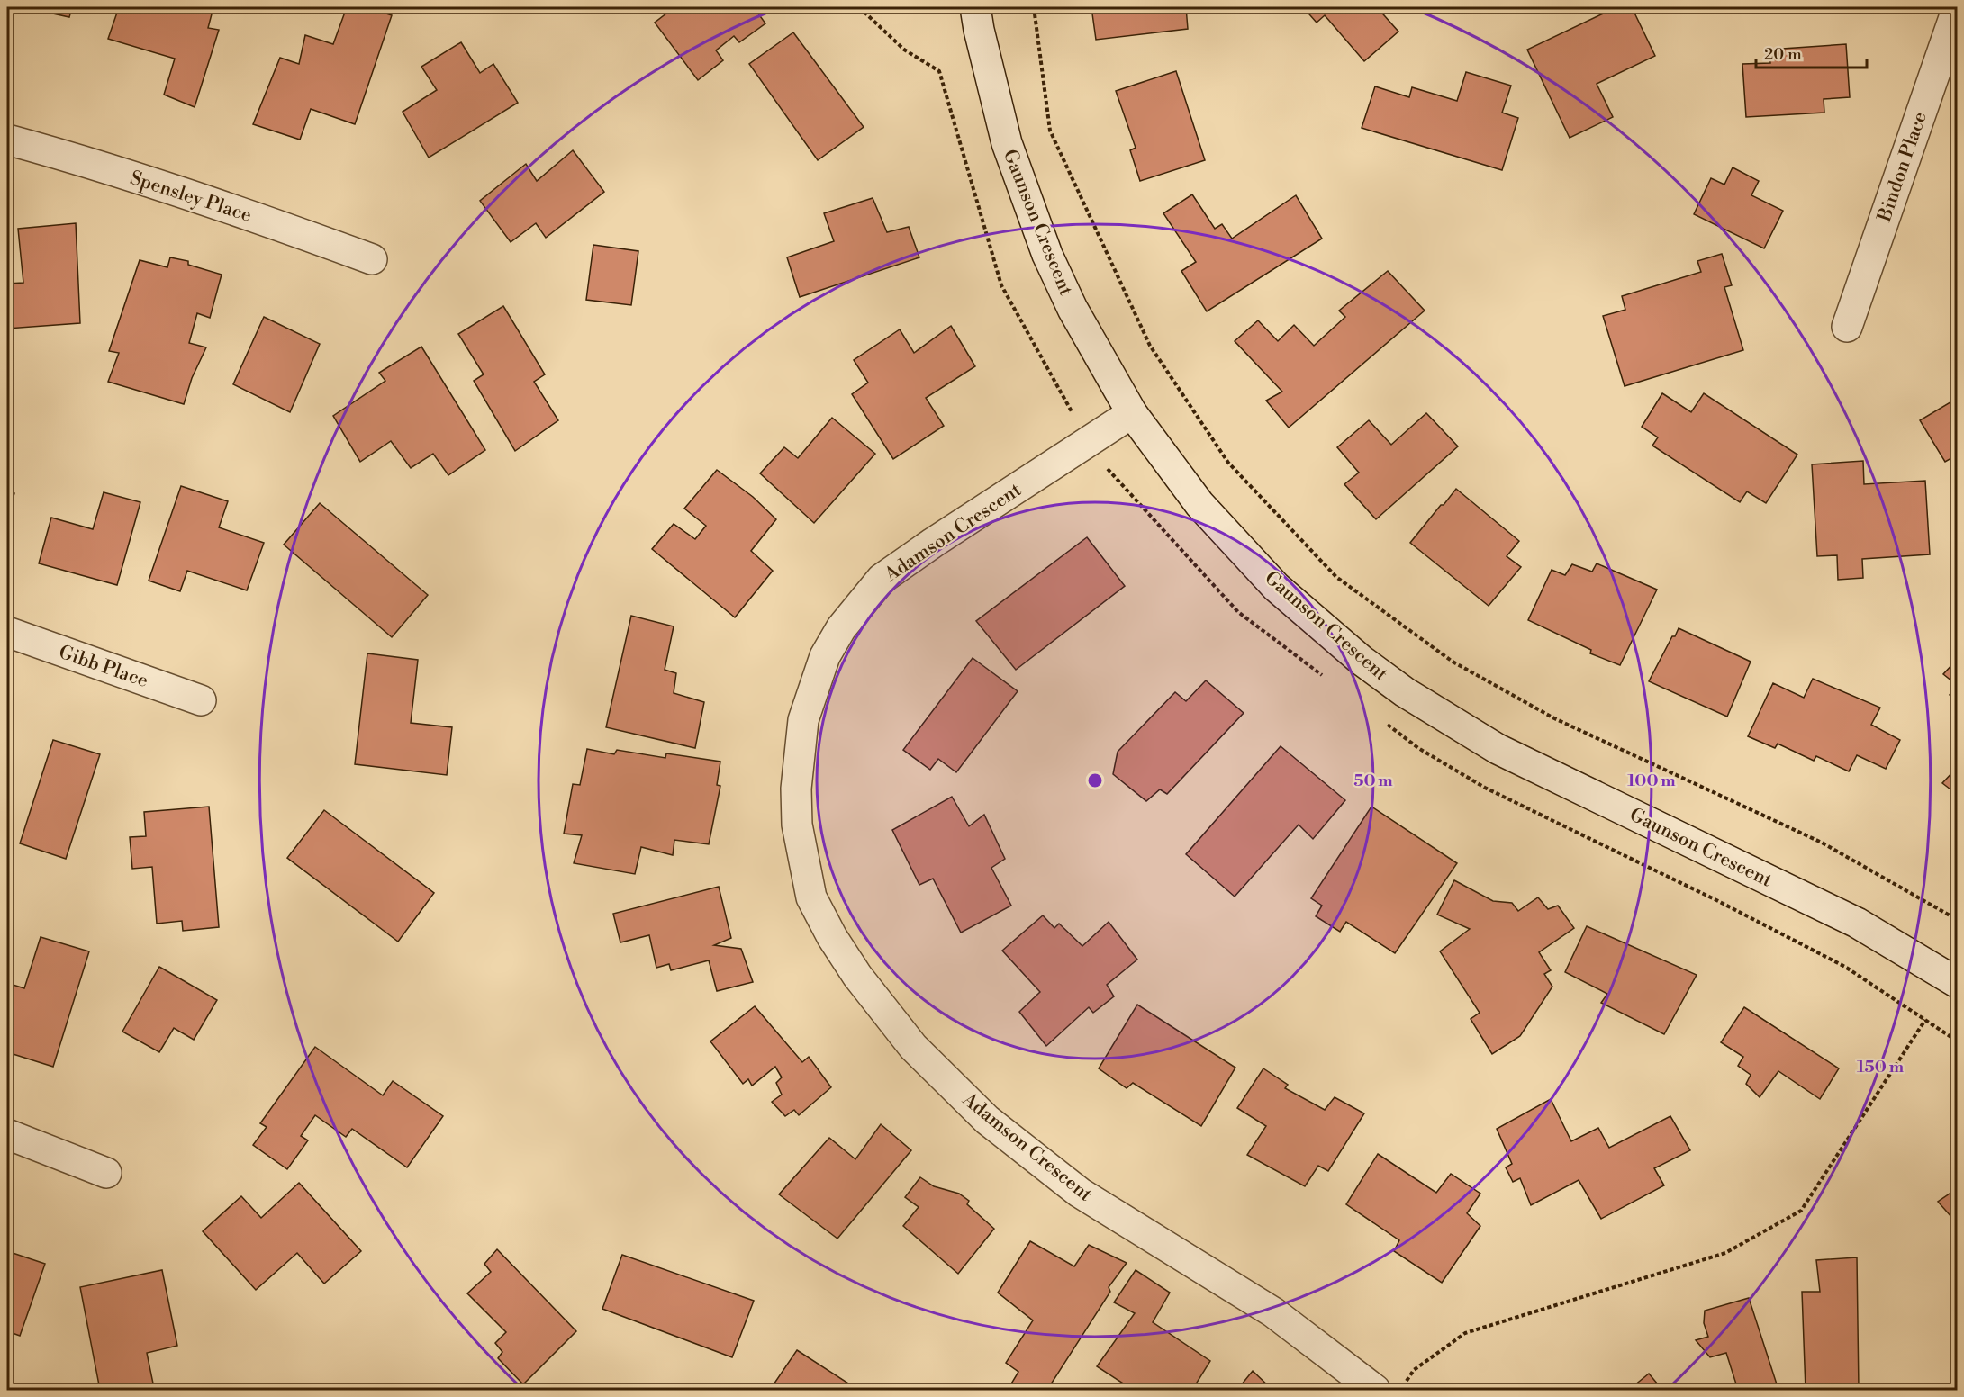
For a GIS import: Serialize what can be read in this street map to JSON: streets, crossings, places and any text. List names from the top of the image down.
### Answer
{
  "streets": {
    "street": [
      "Bindon Place",
      "Spensley Place",
      "Gaunson Crescent",
      "Adamson Crescent",
      "Gibb Place"
    ]
  },
  "crossings": [
    ["Gaunson Crescent", "Adamson Crescent"]
  ],
  "scale_bar": "20 m",
  "rings": ["50 m", "100 m", "150 m"]
}
